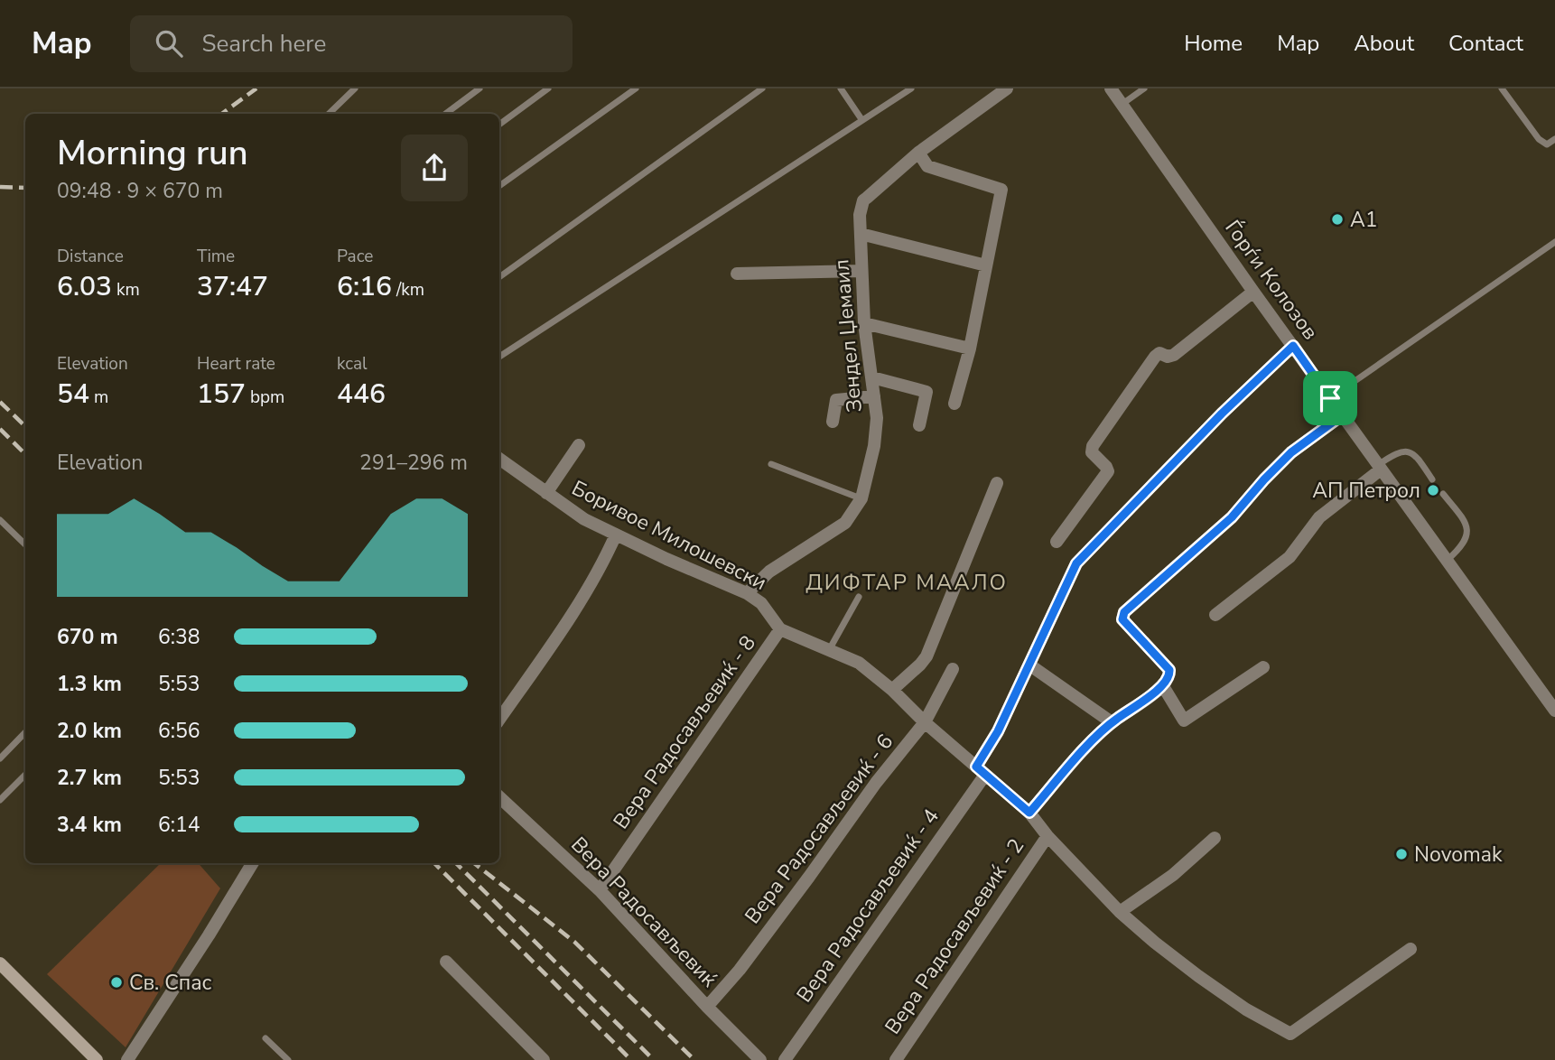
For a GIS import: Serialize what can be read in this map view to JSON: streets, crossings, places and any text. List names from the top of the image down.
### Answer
{
  "streets": {
    "street": [
      "Ѓорѓи Колозов",
      "Зендел Џемаил",
      "Боривое Милошевски",
      "Вера Радосављевиќ - 8",
      "Вера Радосављевиќ - 6",
      "Вера Радосављевиќ - 4",
      "Вера Радосављевиќ",
      "Вера Радосављевиќ - 2"
    ]
  },
  "crossings": [
    ["Ѓорѓи Колозов", "Вера Радосављевиќ - 4"],
    ["Зендел Џемаил", "Боривое Милошевски"],
    ["Боривое Милошевски", "Вера Радосављевиќ - 8"],
    ["Вера Радосављевиќ - 8", "Вера Радосављевиќ"],
    ["Вера Радосављевиќ - 6", "Вера Радосављевиќ"]
  ],
  "districts": ["ДИФТАР МААЛО"],
  "places": [
    "А1",
    "АП Петрол",
    "Novomak",
    "Св. Спас"
  ],
  "page": {
    "header": "Map",
    "search": "Search here",
    "nav": [
      "Home",
      "Map",
      "About",
      "Contact"
    ],
    "heading": ["Morning run", "09:48 · 9 × 670 m"],
    "stats": [
      ["Distance", "6.03 km"],
      ["Time", "37:47"],
      ["Pace", "6:16 /km"],
      ["Elevation", "54 m"],
      ["Heart rate", "157 bpm"],
      ["kcal", "446"]
    ],
    "chart": ["Elevation", "291–296 m"],
    "list": [
      {
        "name": "670 m",
        "note": "6:38"
      },
      {
        "name": "1.3 km",
        "note": "5:53"
      },
      {
        "name": "2.0 km",
        "note": "6:56"
      },
      {
        "name": "2.7 km",
        "note": "5:53"
      },
      {
        "name": "3.4 km",
        "note": "6:14"
      }
    ]
  }
}
